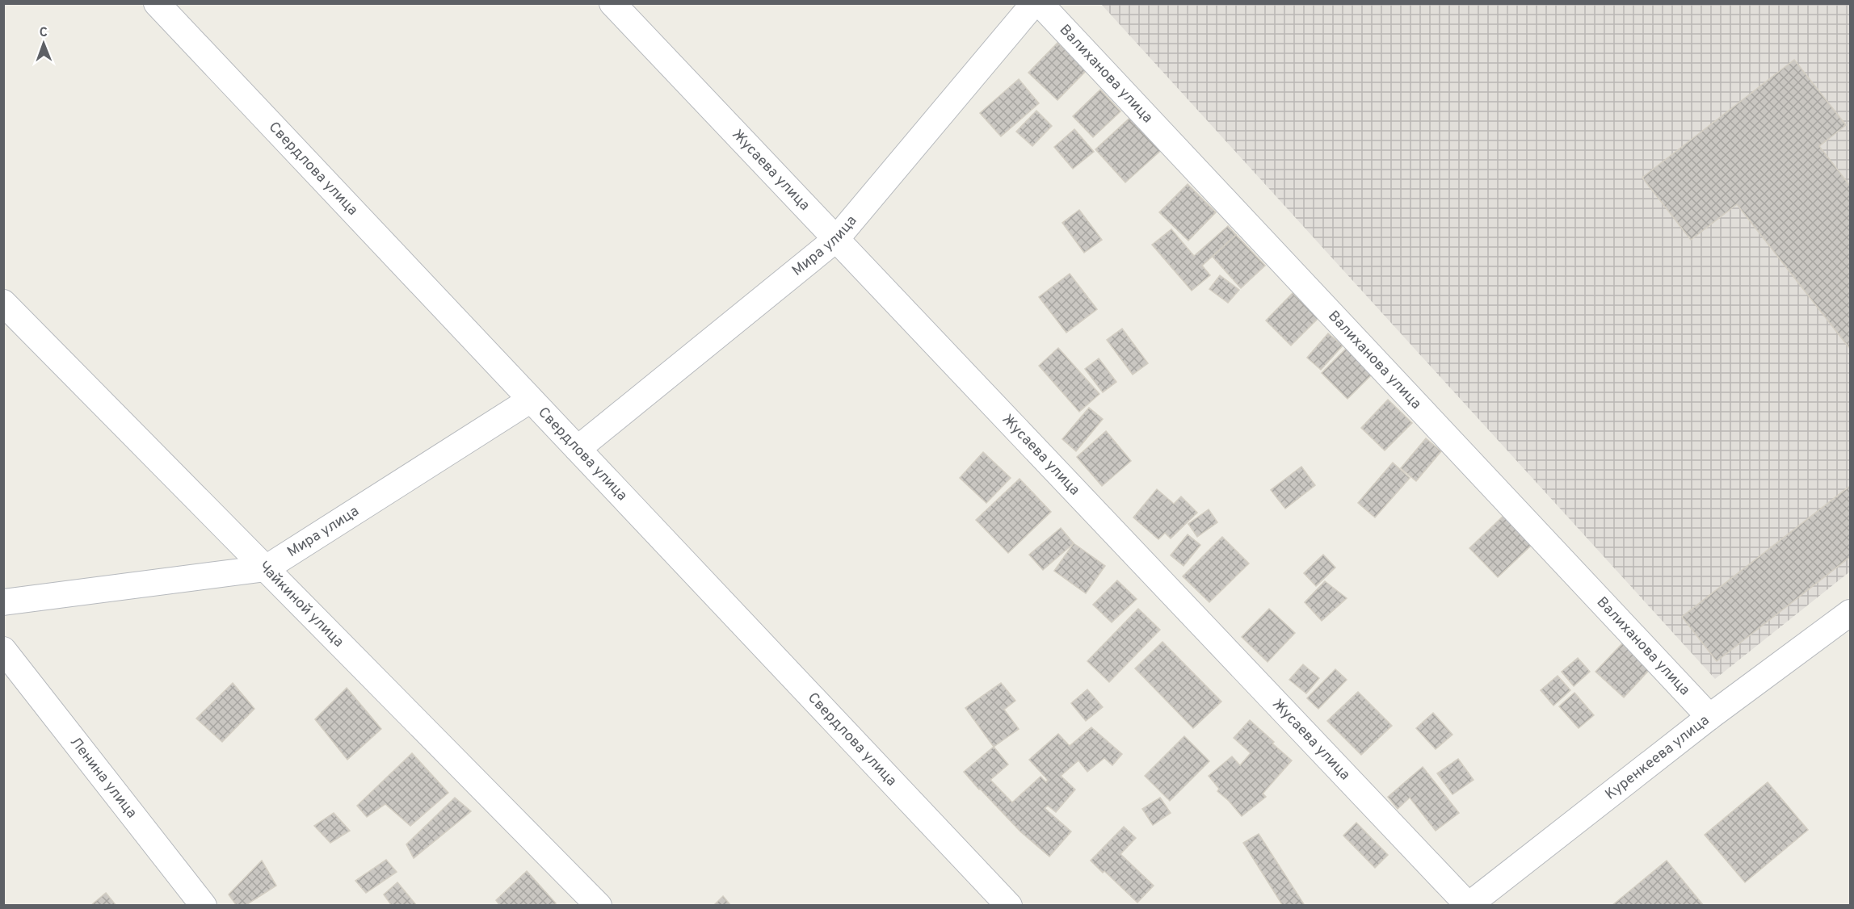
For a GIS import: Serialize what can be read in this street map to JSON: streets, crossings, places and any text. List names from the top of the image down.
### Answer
{
  "streets": {
    "street": [
      "Валиханова улица",
      "Свердлова улица",
      "Жусаева улица",
      "Мира улица",
      "Чайкиной улица",
      "Куренкеева улица",
      "Ленина улица"
    ]
  },
  "crossings": [
    ["Валиханова улица", "Куренкеева улица"],
    ["Свердлова улица", "Мира улица"],
    ["Жусаева улица", "Мира улица"],
    ["Жусаева улица", "Куренкеева улица"],
    ["Мира улица", "Чайкиной улица"]
  ],
  "north": "top"
}
